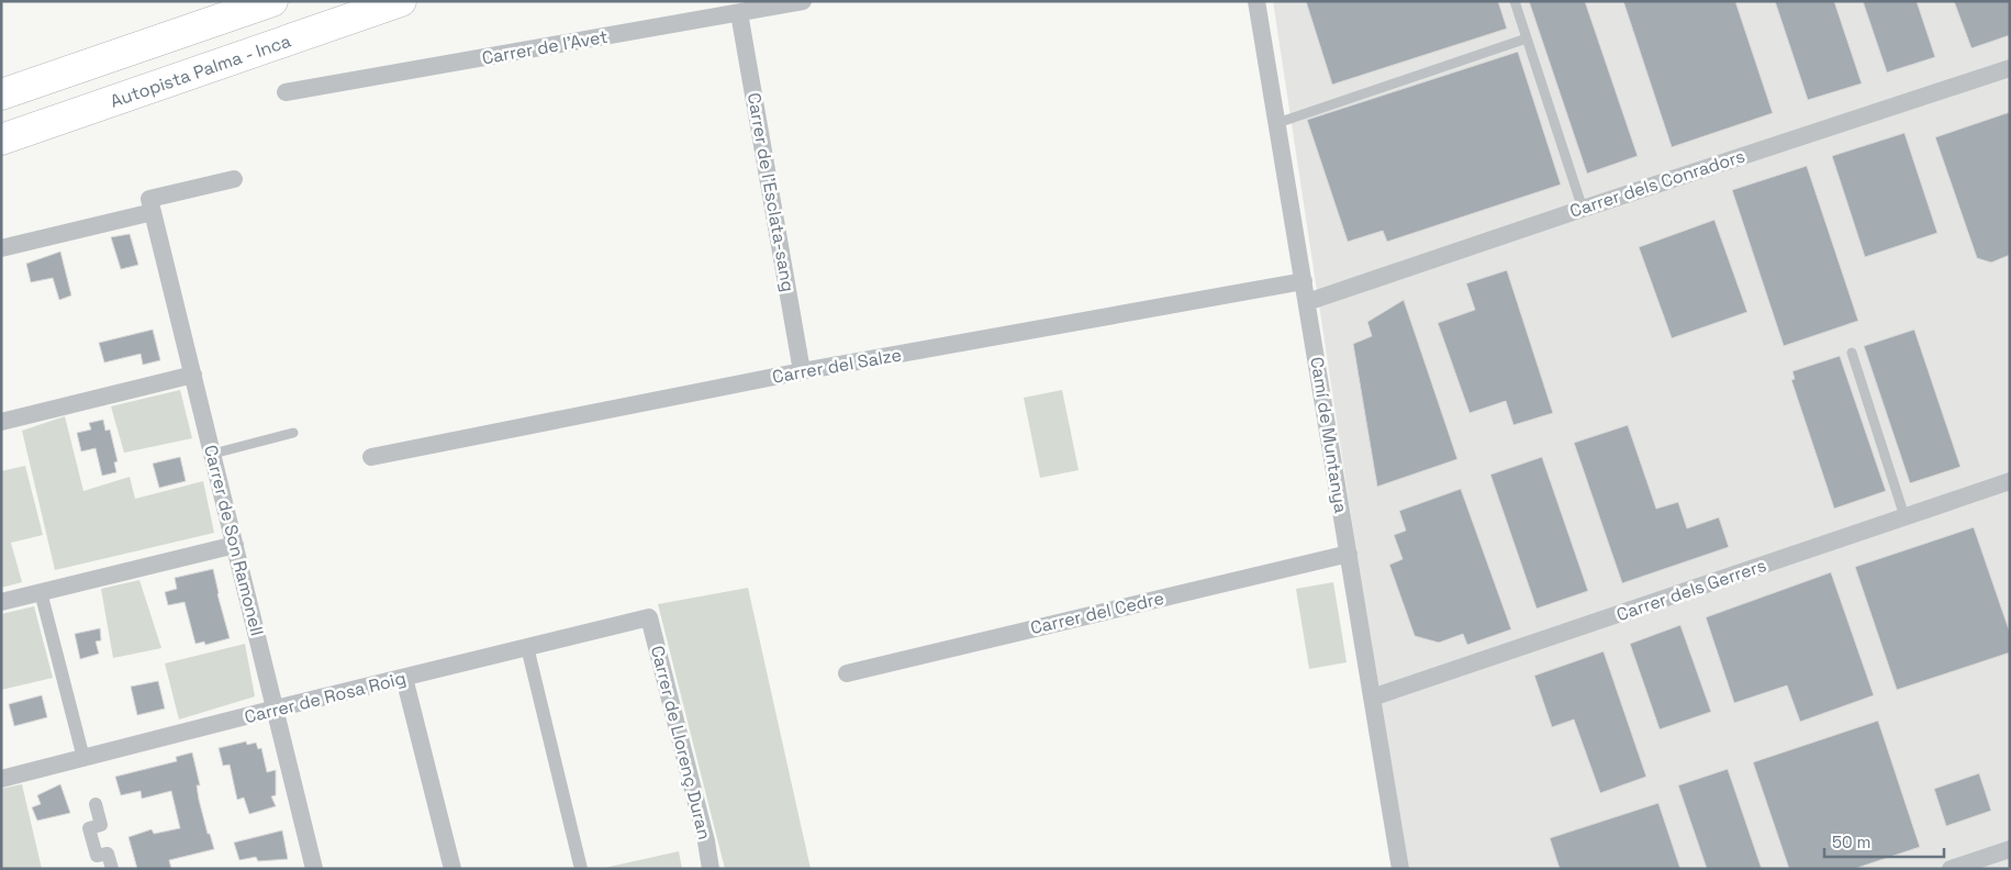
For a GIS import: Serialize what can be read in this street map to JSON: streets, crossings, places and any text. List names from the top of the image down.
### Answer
{
  "streets": {
    "highway": ["Autopista Palma - Inca"],
    "street": [
      "Carrer de l'Avet",
      "Carrer dels Conradors",
      "Carrer de l'Esclata-sang",
      "Carrer del Salze",
      "Camí de Muntanya",
      "Carrer de Son Ramonell",
      "Carrer dels Gerrers",
      "Carrer del Cedre",
      "Carrer de Rosa Roig",
      "Carrer de Llorenç Duran"
    ]
  },
  "crossings": [
    ["Carrer de l'Avet", "Carrer de l'Esclata-sang"],
    ["Carrer dels Conradors", "Camí de Muntanya"],
    ["Carrer de l'Esclata-sang", "Carrer del Salze"],
    ["Carrer del Salze", "Camí de Muntanya"],
    ["Camí de Muntanya", "Carrer dels Gerrers"],
    ["Camí de Muntanya", "Carrer del Cedre"],
    ["Carrer de Son Ramonell", "Carrer de Rosa Roig"],
    ["Carrer de Rosa Roig", "Carrer de Llorenç Duran"]
  ],
  "scale_bar": "50 m"
}
